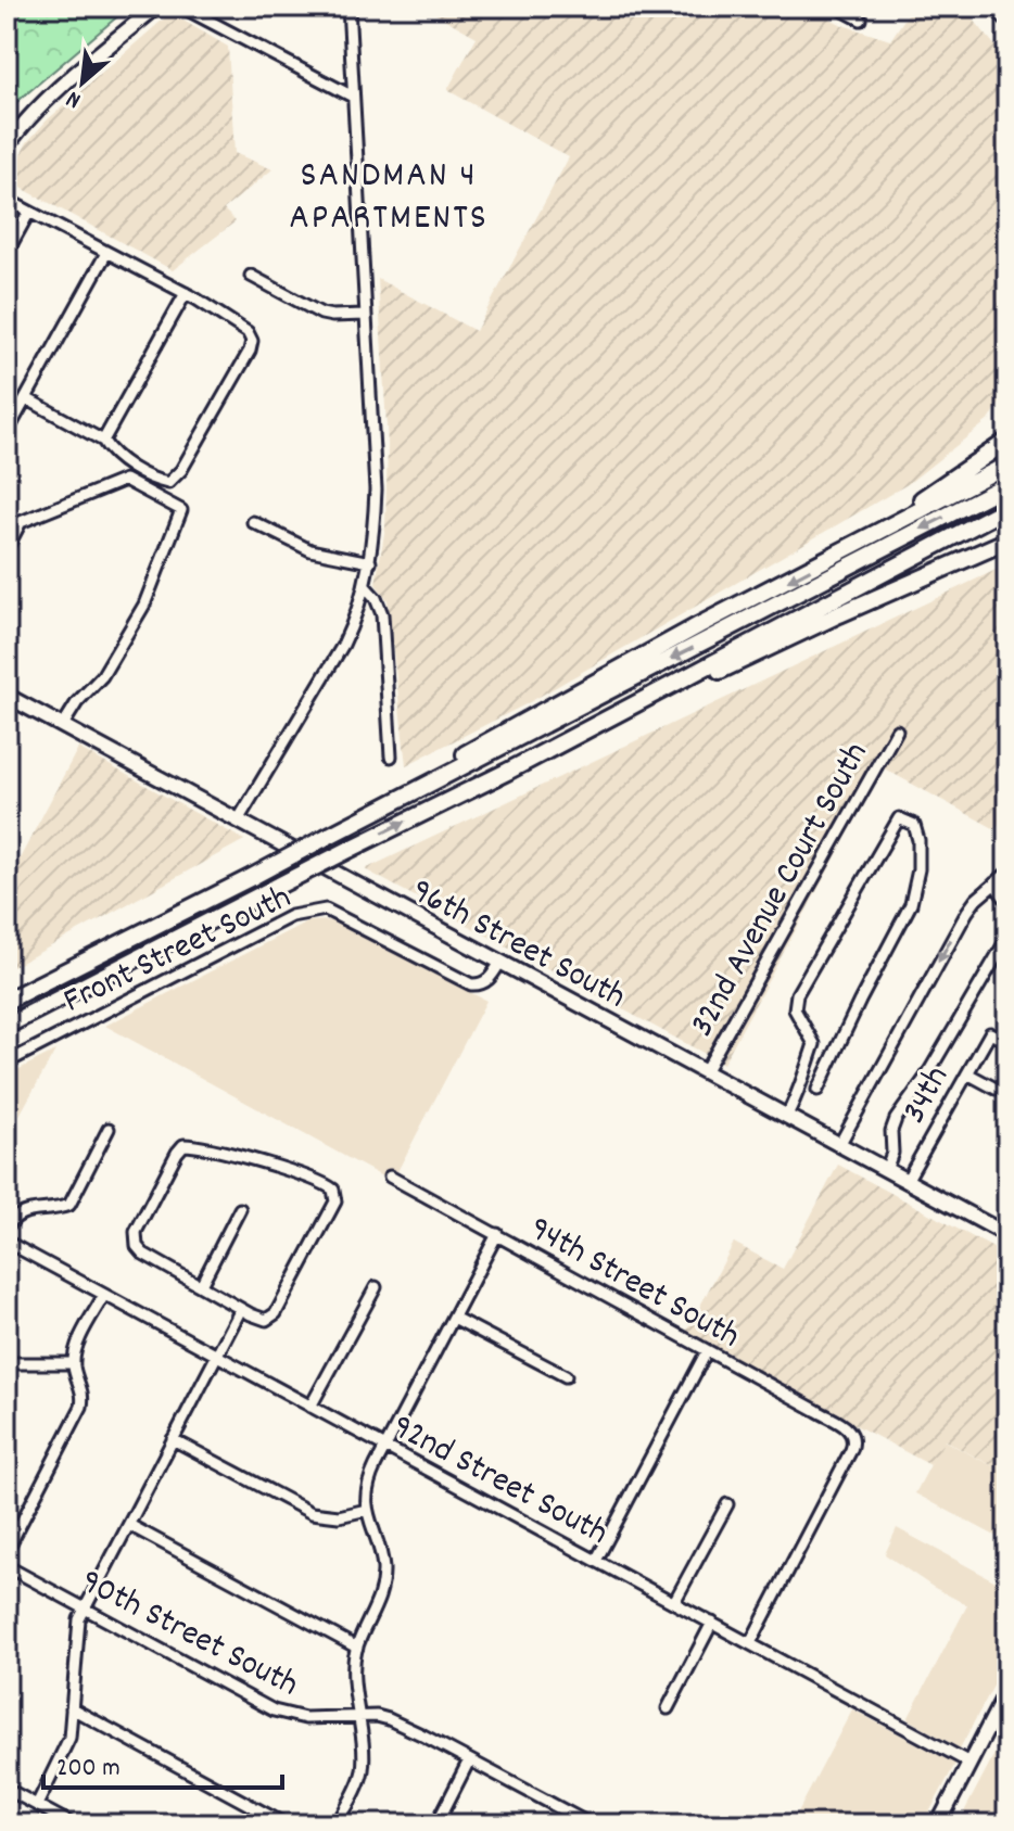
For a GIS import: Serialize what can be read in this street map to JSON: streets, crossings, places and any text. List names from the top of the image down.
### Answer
{
  "streets": {
    "main road": ["96th Street South"],
    "street": [
      "32nd Avenue Court South",
      "Front Street South",
      "34th",
      "94th Street South",
      "92nd Street South",
      "90th Street South"
    ]
  },
  "crossings": [
    ["32nd Avenue Court South", "96th Street South"],
    ["96th Street South", "Front Street South"],
    ["96th Street South", "34th"],
    ["94th Street South", "92nd Street South"]
  ],
  "districts": ["SANDMAN 4 APARTMENTS"],
  "scale_bar": "200 m",
  "north": "bottom left"
}
